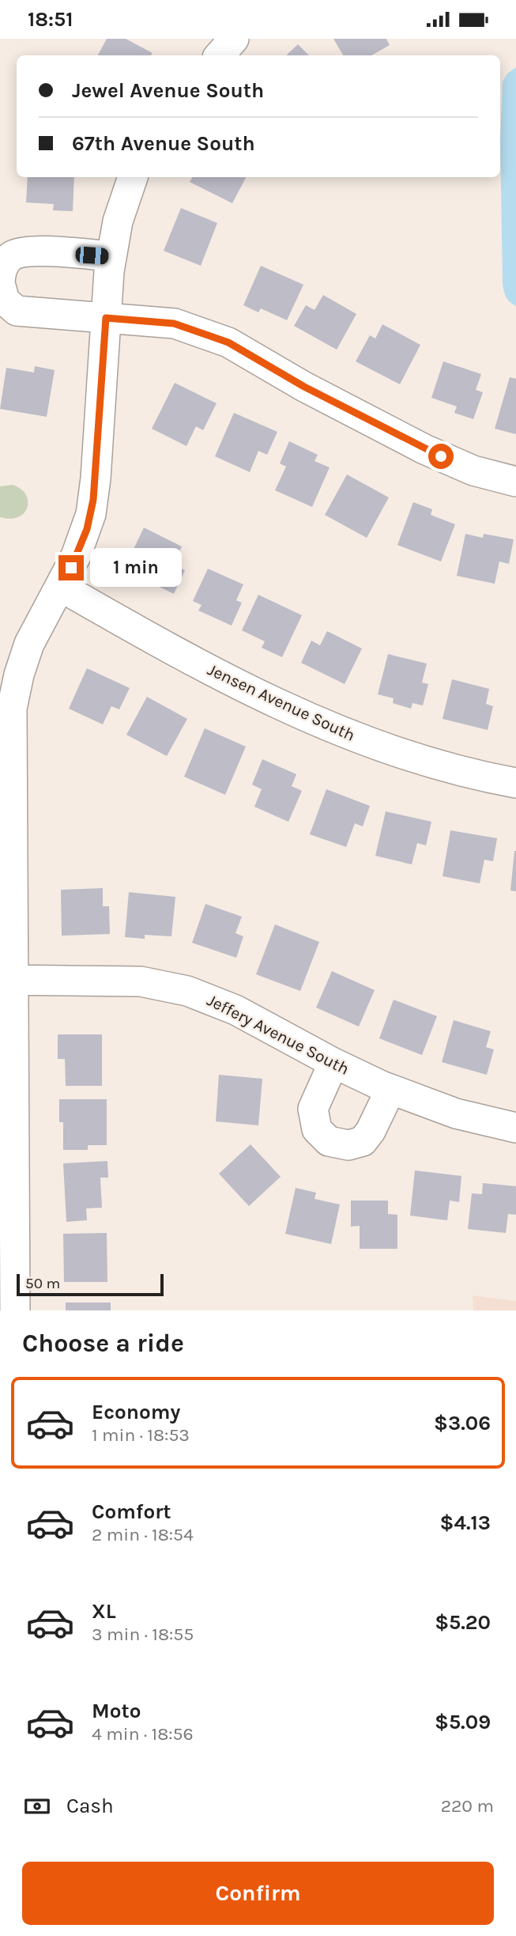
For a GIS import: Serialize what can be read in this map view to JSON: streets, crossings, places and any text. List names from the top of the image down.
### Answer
{
  "streets": {
    "street": ["Jensen Avenue South", "Jeffery Avenue South"]
  },
  "scale_bar": "50 m",
  "page": {
    "status": "18:51",
    "banner": ["Jewel Avenue South", "67th Avenue South"],
    "bubble": "1 min",
    "scale": "50 m",
    "heading": "Choose a ride",
    "list": [
      {
        "name": "Economy",
        "note": "1 min · 18:53",
        "value": "$3.06"
      },
      {
        "name": "Comfort",
        "note": "2 min · 18:54",
        "value": "$4.13"
      },
      {
        "name": "XL",
        "note": "3 min · 18:55",
        "value": "$5.20"
      },
      {
        "name": "Moto",
        "note": "4 min · 18:56",
        "value": "$5.09"
      }
    ],
    "pay": ["Cash", "220 m"],
    "buttons": "Confirm"
  }
}
